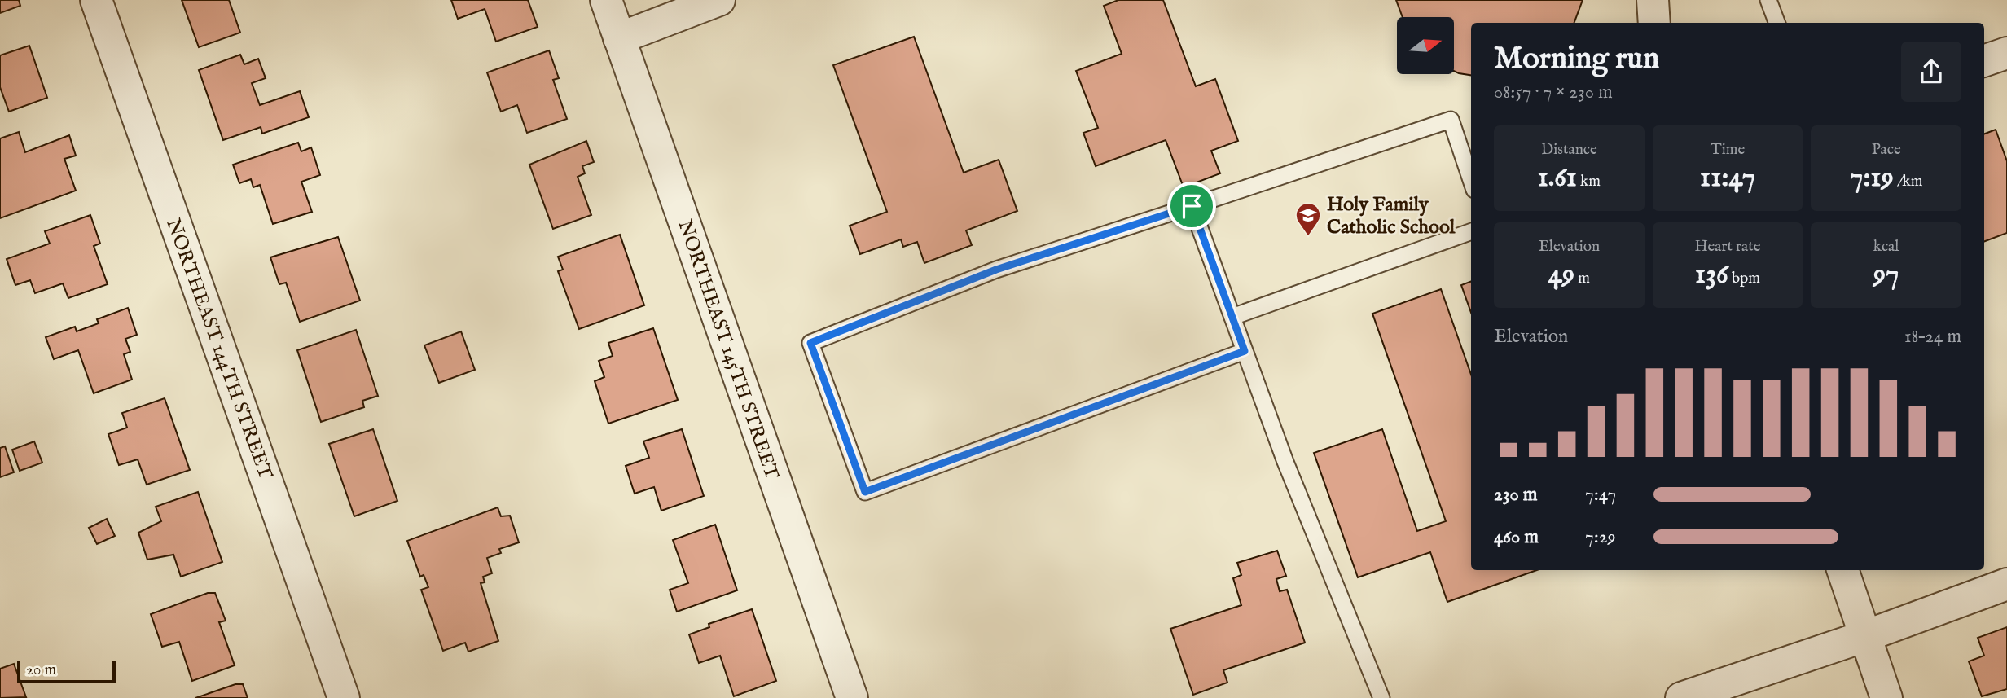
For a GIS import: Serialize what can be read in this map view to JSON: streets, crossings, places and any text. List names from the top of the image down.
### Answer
{
  "streets": {
    "street": ["NORTHEAST 144TH STREET", "NORTHEAST 145TH STREET"]
  },
  "places": {
    "school or university": ["Holy Family Catholic School"]
  },
  "scale_bar": "20 m",
  "north": "right",
  "page": {
    "heading": ["Morning run", "08:57 · 7 × 230 m"],
    "stats": [
      ["Distance", "1.61 km"],
      ["Time", "11:47"],
      ["Pace", "7:19 /km"],
      ["Elevation", "49 m"],
      ["Heart rate", "136 bpm"],
      ["kcal", "97"]
    ],
    "chart": ["Elevation", "18–24 m"],
    "list": [
      {
        "name": "230 m",
        "note": "7:47"
      },
      {
        "name": "460 m",
        "note": "7:29"
      }
    ],
    "scale": "20 m"
  }
}
